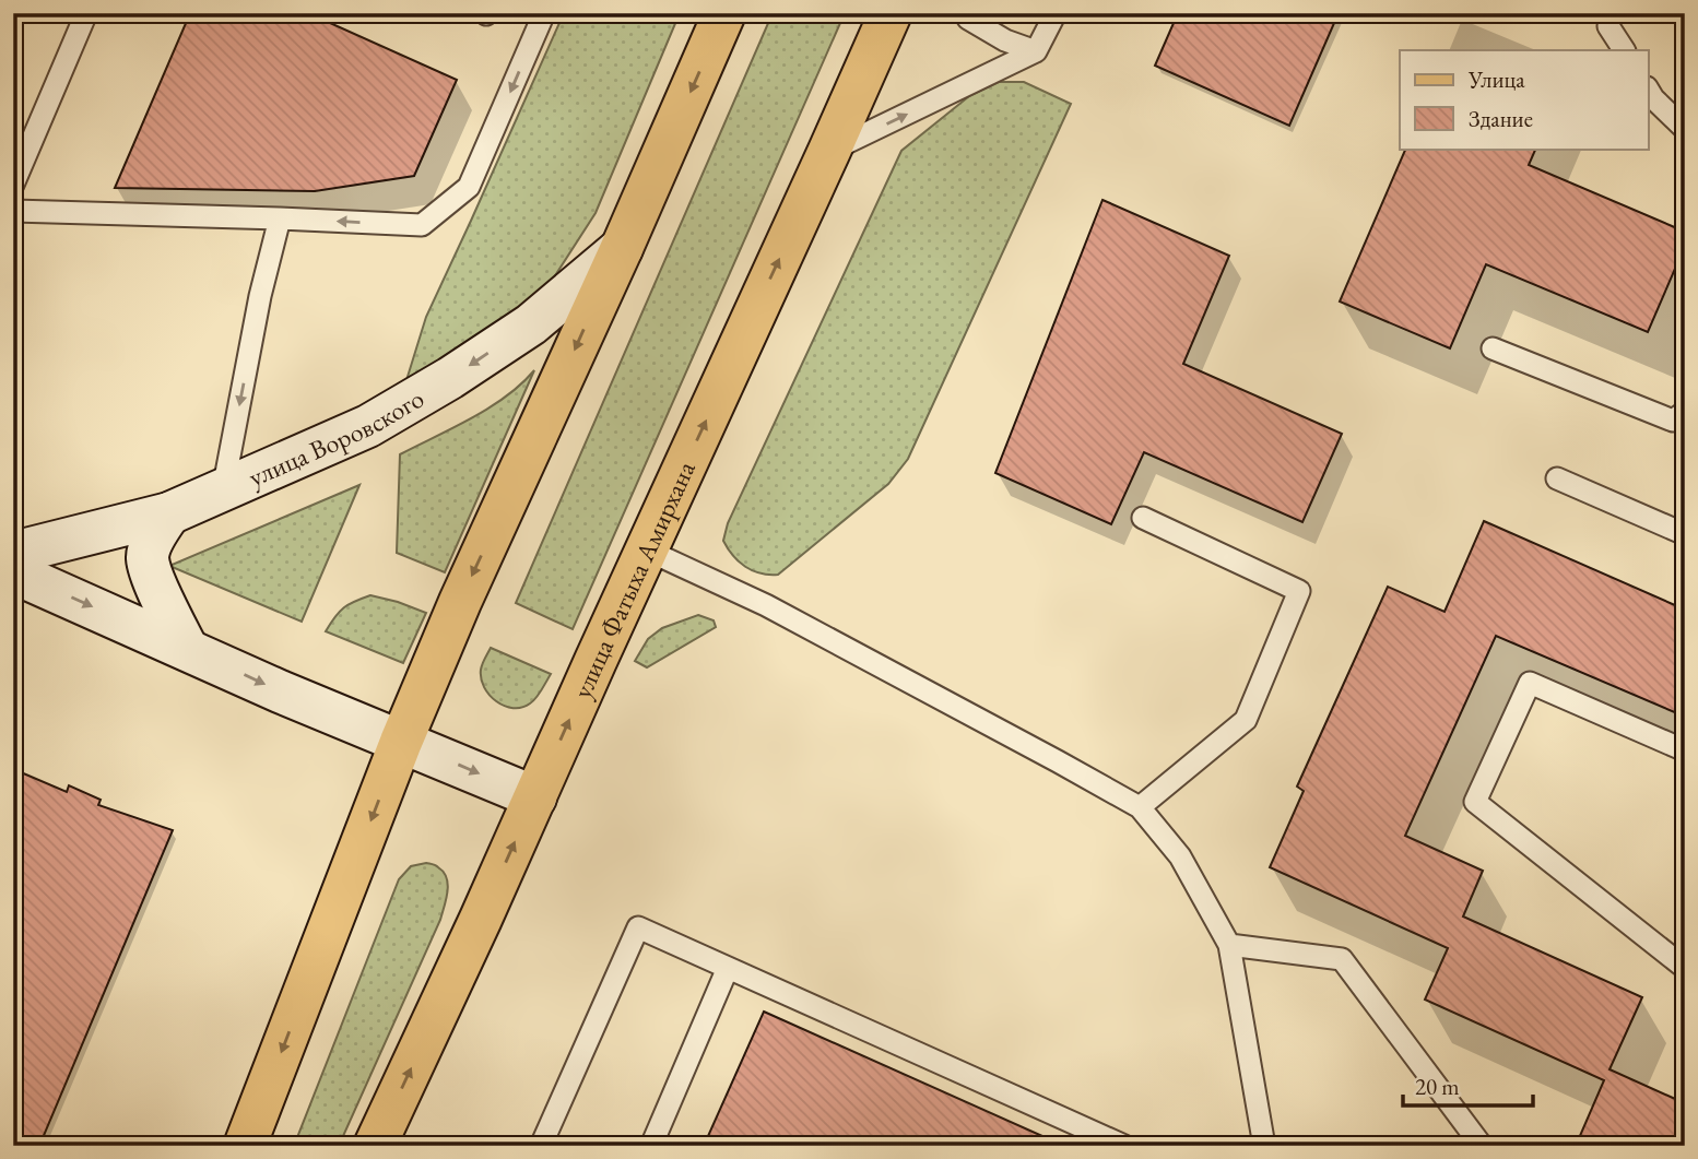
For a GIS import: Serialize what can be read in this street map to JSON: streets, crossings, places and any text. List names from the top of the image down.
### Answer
{
  "streets": {
    "main road": ["улица Фатыха Амирхана"],
    "street": ["улица Воровского"]
  },
  "one_way": ["улица Воровского"],
  "legend": ["Улица", "Здание"],
  "scale_bar": "20 m"
}
